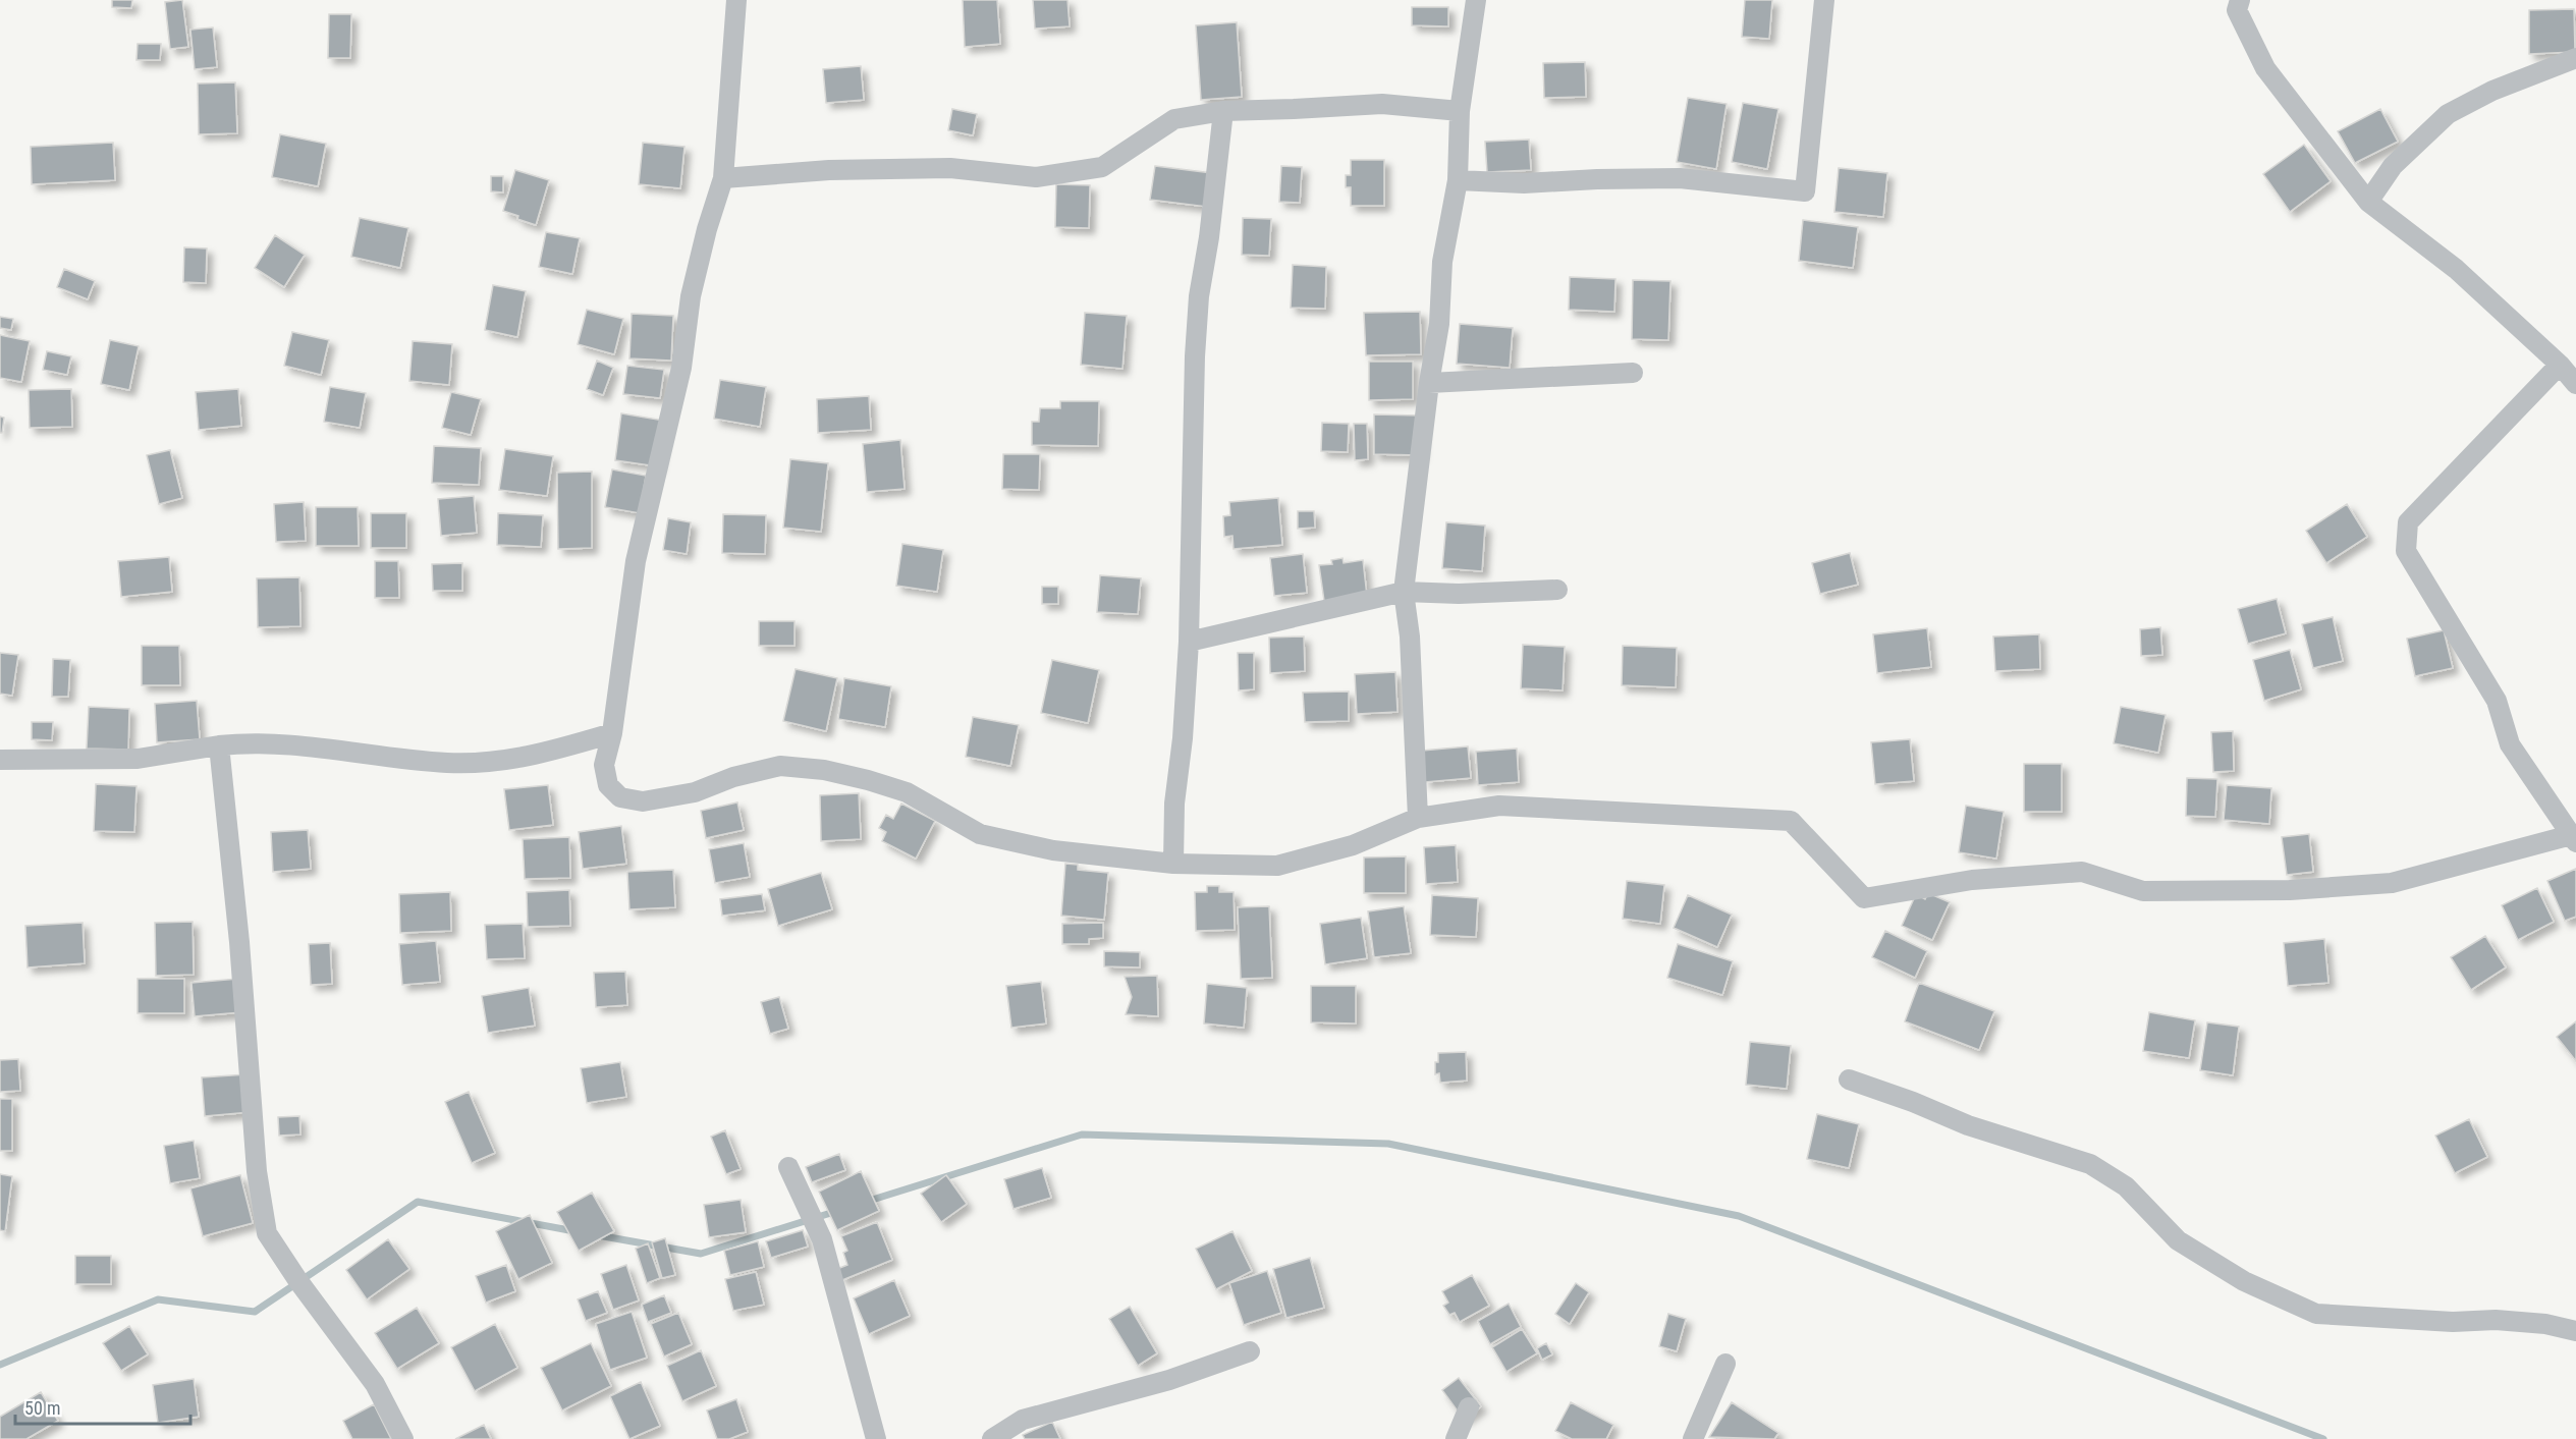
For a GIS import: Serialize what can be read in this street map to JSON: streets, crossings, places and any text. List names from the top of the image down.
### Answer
{
  "scale_bar": "50 m"
}
